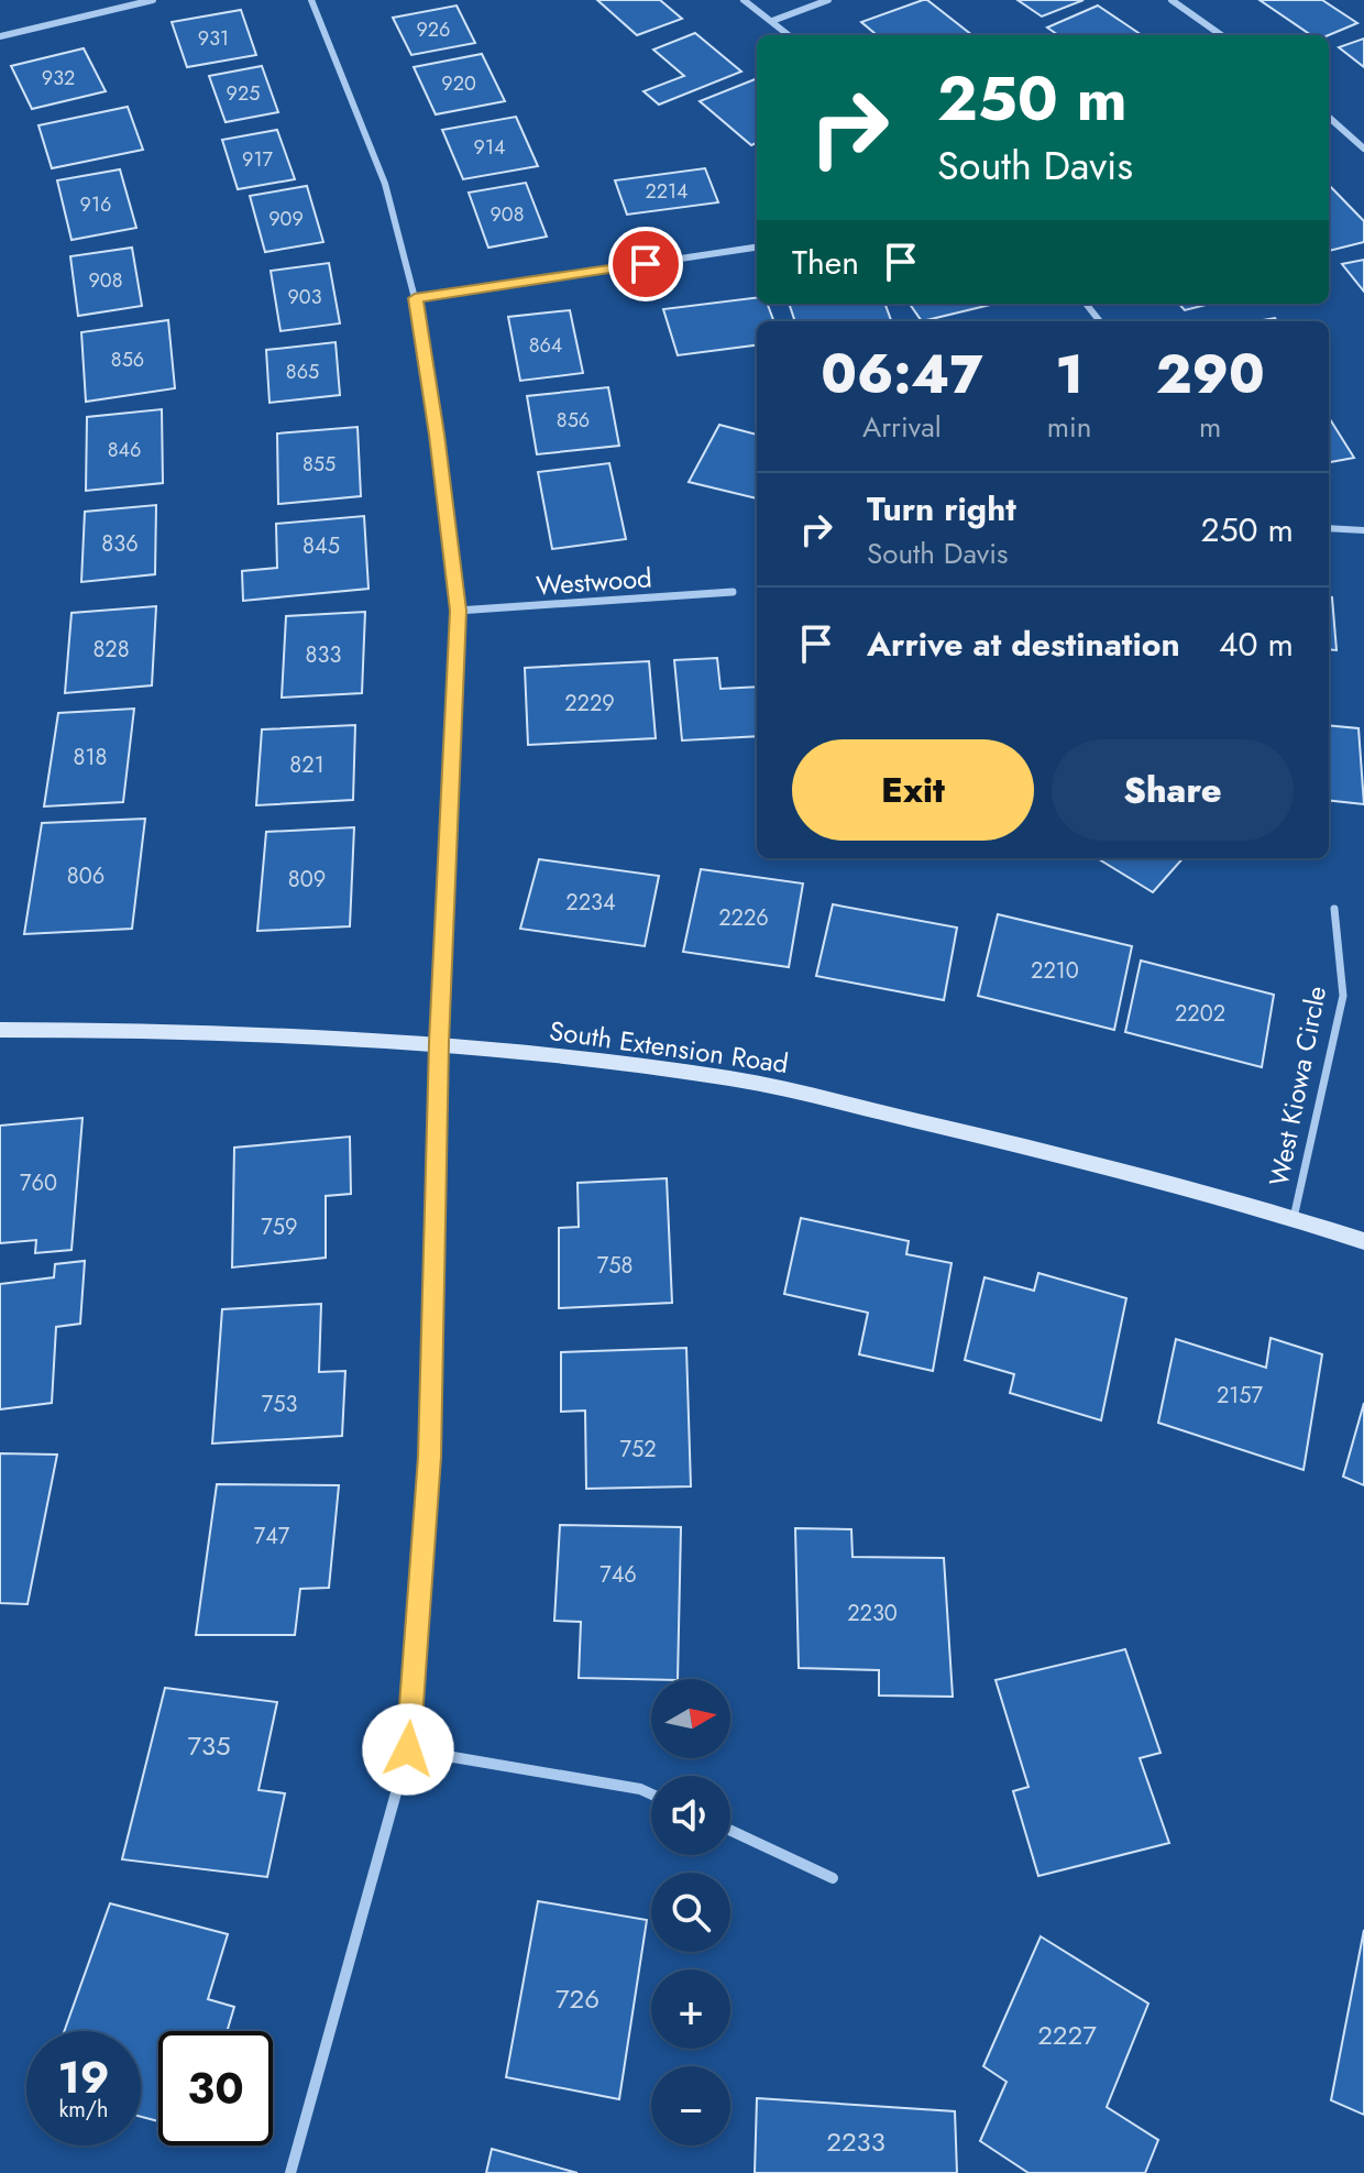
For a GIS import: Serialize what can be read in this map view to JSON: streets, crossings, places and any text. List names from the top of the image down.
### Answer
{
  "streets": {
    "street": ["Westwood", "South Extension Road", "West Kiowa Circle"]
  },
  "crossings": [
    ["South Extension Road", "West Kiowa Circle"]
  ],
  "house_numbers": [
    "926",
    "931",
    "932",
    "920",
    "925",
    "914",
    "917",
    "2214",
    "916",
    "908",
    "909",
    "908",
    "903",
    "864",
    "856",
    "865",
    "856",
    "846",
    "855",
    "836",
    "845",
    "828",
    "833",
    "2229",
    "818",
    "821",
    "806",
    "809",
    "2234",
    "2226",
    "2210",
    "2202",
    "760",
    "759",
    "758",
    "2157",
    "753",
    "752",
    "747",
    "746",
    "2230",
    "735",
    "726",
    "2227",
    "2233"
  ],
  "north": "right",
  "page": {
    "turn": ["250 m", "South Davis"],
    "then": "Then",
    "eta": [
      "06:47",
      "Arrival",
      "1",
      "min",
      "290",
      "m"
    ],
    "list": [
      {
        "name": "Turn right",
        "note": "South Davis",
        "value": "250 m"
      },
      {
        "name": "Arrive at destination",
        "value": "40 m"
      }
    ],
    "buttons": ["Exit", "Share"],
    "map_buttons": ["+", "−"],
    "speed": "19 km/h",
    "limit": "30"
  }
}
